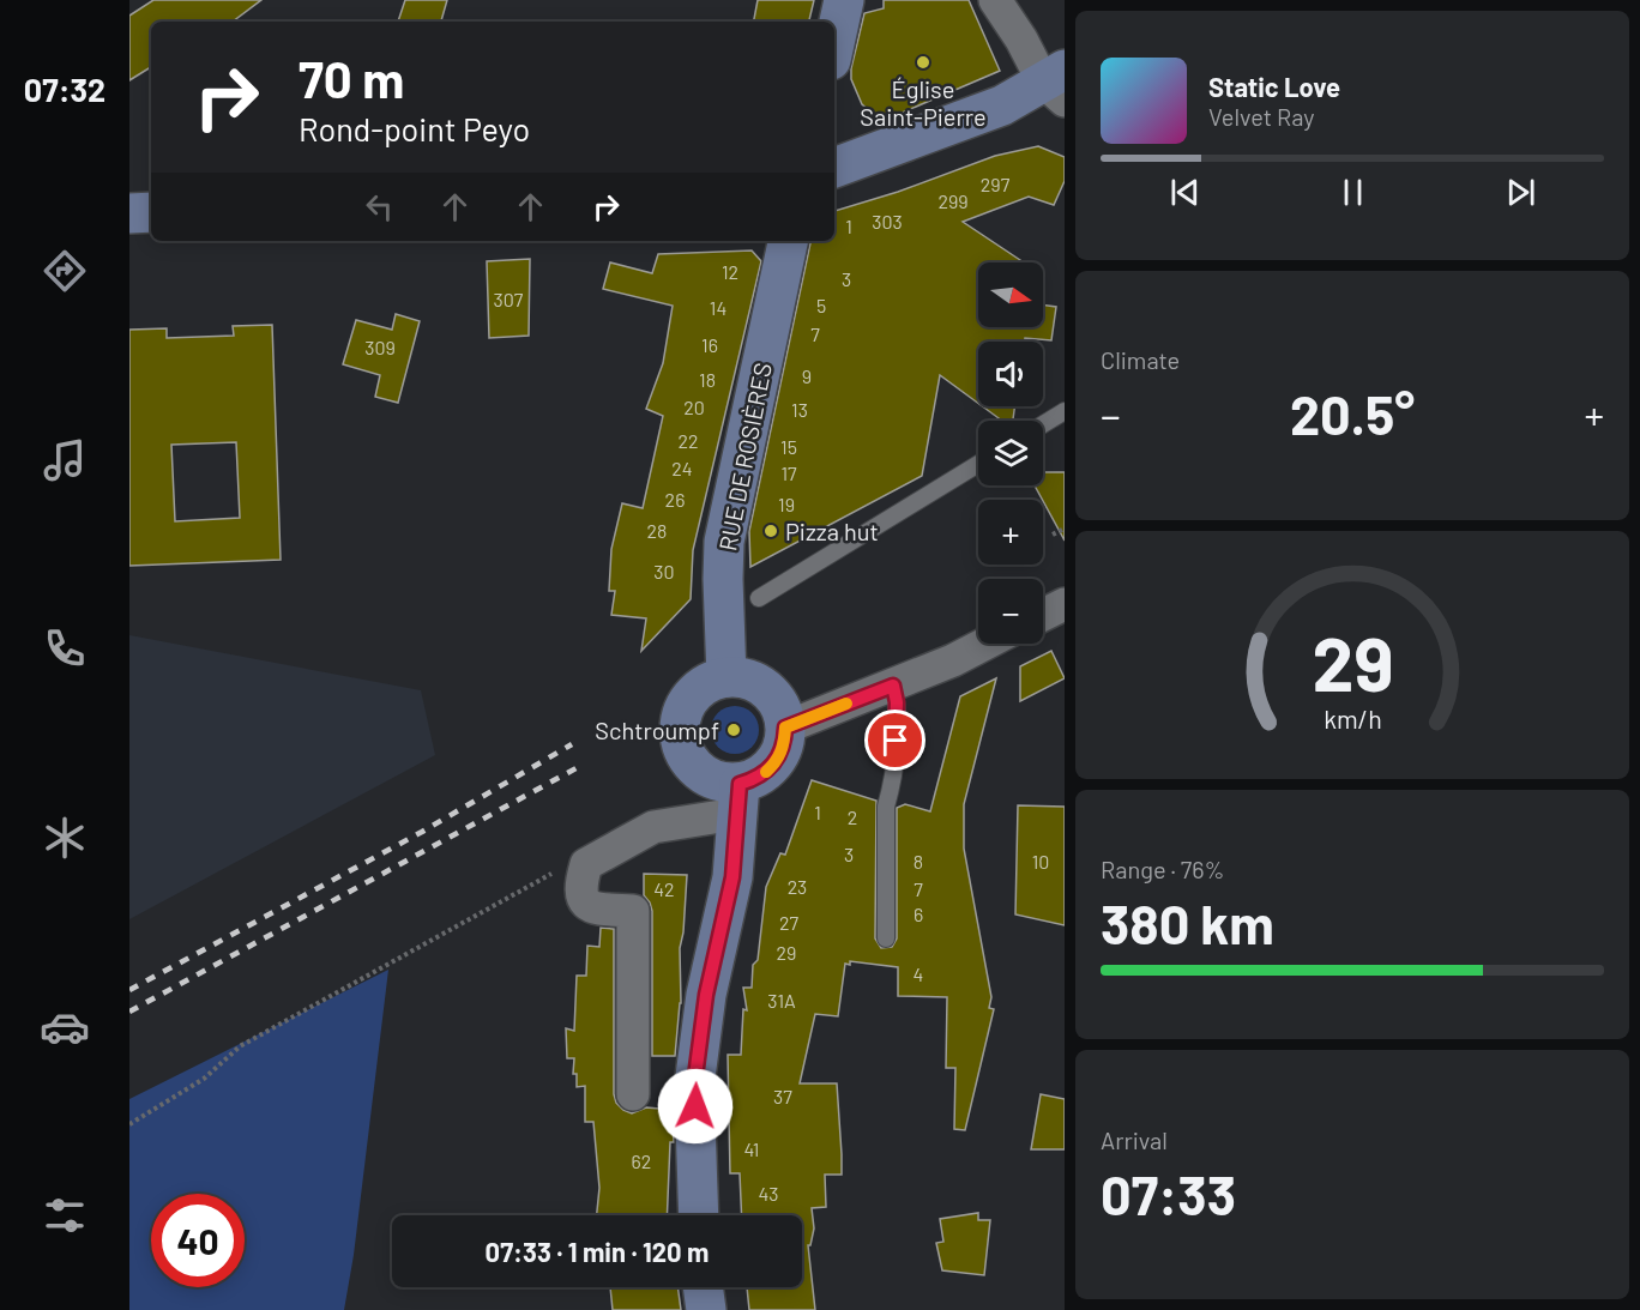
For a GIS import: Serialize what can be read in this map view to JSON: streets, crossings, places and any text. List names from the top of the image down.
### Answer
{
  "streets": {
    "street": ["RUE DE ROSIÈRES"]
  },
  "places": ["Église Saint-Pierre", "Pizza hut", "Schtroumpf"],
  "house_numbers": [
    "297",
    "299",
    "303",
    "1",
    "12",
    "3",
    "307",
    "5",
    "14",
    "7",
    "16",
    "309",
    "9",
    "18",
    "20",
    "13",
    "22",
    "15",
    "24",
    "17",
    "26",
    "19",
    "28",
    "30",
    "1",
    "2",
    "3",
    "8",
    "10",
    "23",
    "42",
    "7",
    "6",
    "27",
    "29",
    "4",
    "31A",
    "37",
    "41",
    "62",
    "43"
  ],
  "north": "right",
  "page": {
    "tabs": "07:32",
    "turn": ["70 m", "Rond-point Peyo"],
    "song": ["Static Love", "Velvet Ray"],
    "map_buttons": ["+", "−"],
    "tile": [
      "Climate",
      ["Range · 76%", "380 km"],
      ["Arrival", "07:33"]
    ],
    "heat": ["−", "20.5°", "+"],
    "limit": "40",
    "trip": "07:33 · 1 min · 120 m",
    "gauge": ["29", "km/h"]
  }
}
